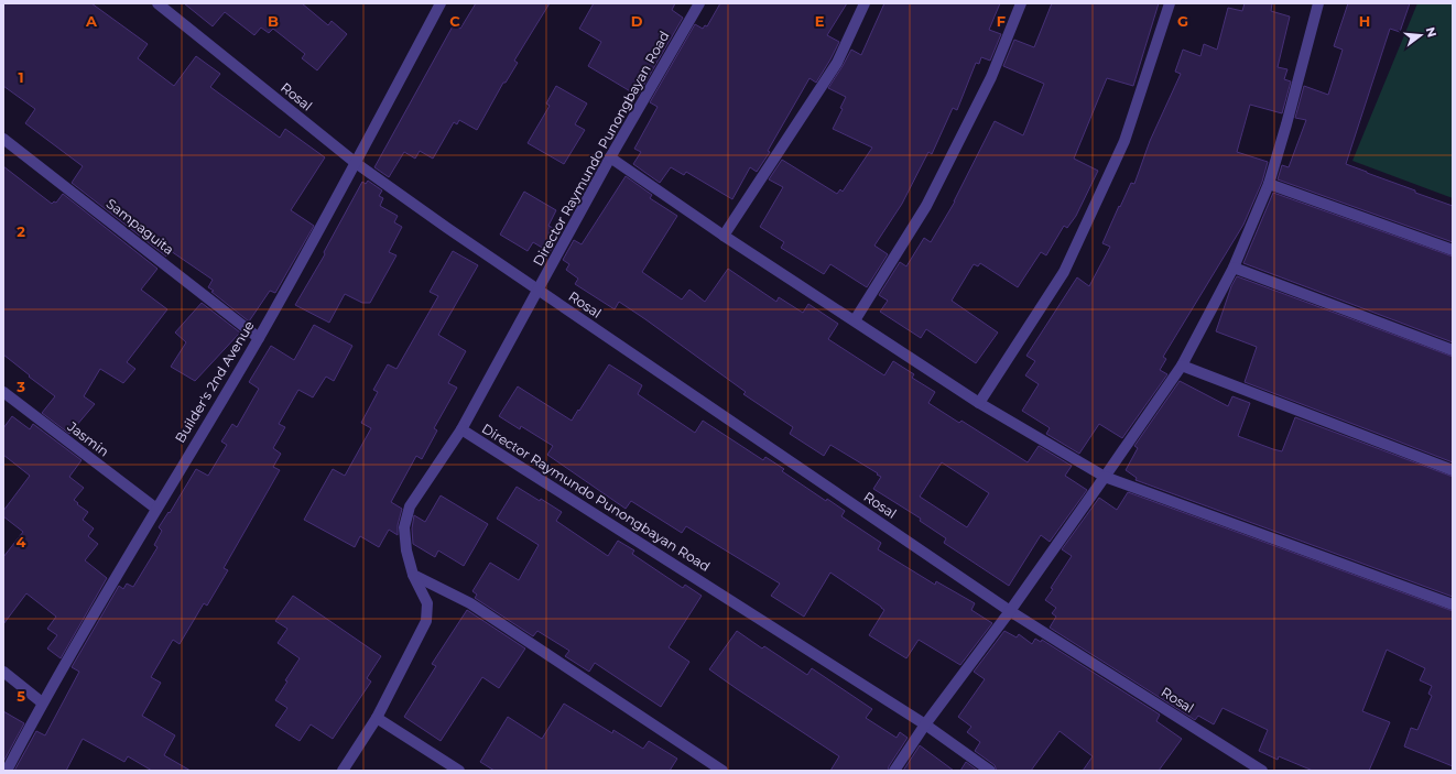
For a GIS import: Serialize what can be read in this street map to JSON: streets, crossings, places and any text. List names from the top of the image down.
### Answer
{
  "streets": {
    "street": [
      "Rosal",
      "Director Raymundo Punongbayan Road",
      "Sampaguita",
      "Builder's 2nd Avenue",
      "Jasmin"
    ]
  },
  "crossings": [
    ["Rosal", "Director Raymundo Punongbayan Road"],
    ["Rosal", "Builder's 2nd Avenue"],
    ["Sampaguita", "Builder's 2nd Avenue"],
    ["Builder's 2nd Avenue", "Jasmin"]
  ],
  "north": "right",
  "grid": {
    "columns": [
      "A",
      "B",
      "C",
      "D",
      "E",
      "F",
      "G",
      "H"
    ],
    "rows": [
      "1",
      "2",
      "3",
      "4",
      "5"
    ]
  }
}
